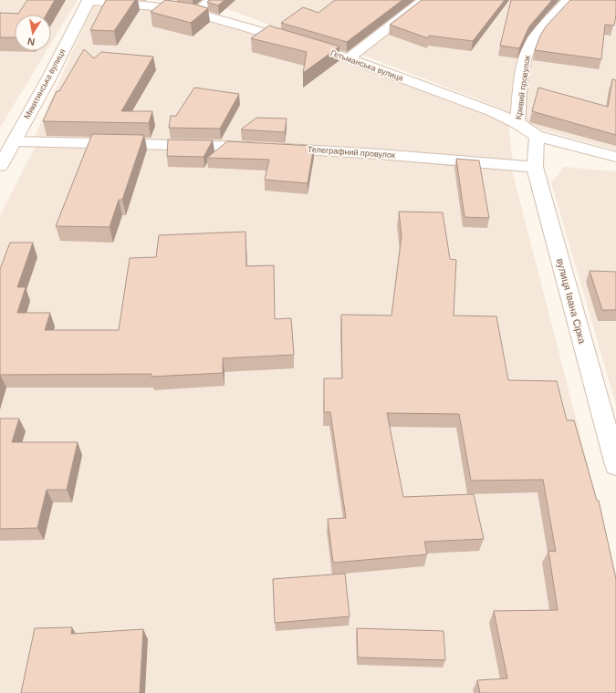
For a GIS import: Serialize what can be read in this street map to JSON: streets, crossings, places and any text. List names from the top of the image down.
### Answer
{
  "streets": {
    "street": [
      "Гетьманська вулиця",
      "Микитинська вулиця",
      "Кривий провулок",
      "Телеграфний провулок",
      "вулиця Івана Сірка"
    ]
  },
  "crossings": [
    ["Гетьманська вулиця", "Микитинська вулиця"],
    ["Гетьманська вулиця", "Кривий провулок"],
    ["Гетьманська вулиця", "вулиця Івана Сірка"],
    ["Микитинська вулиця", "Телеграфний провулок"],
    ["Телеграфний провулок", "вулиця Івана Сірка"]
  ],
  "north": "bottom"
}
